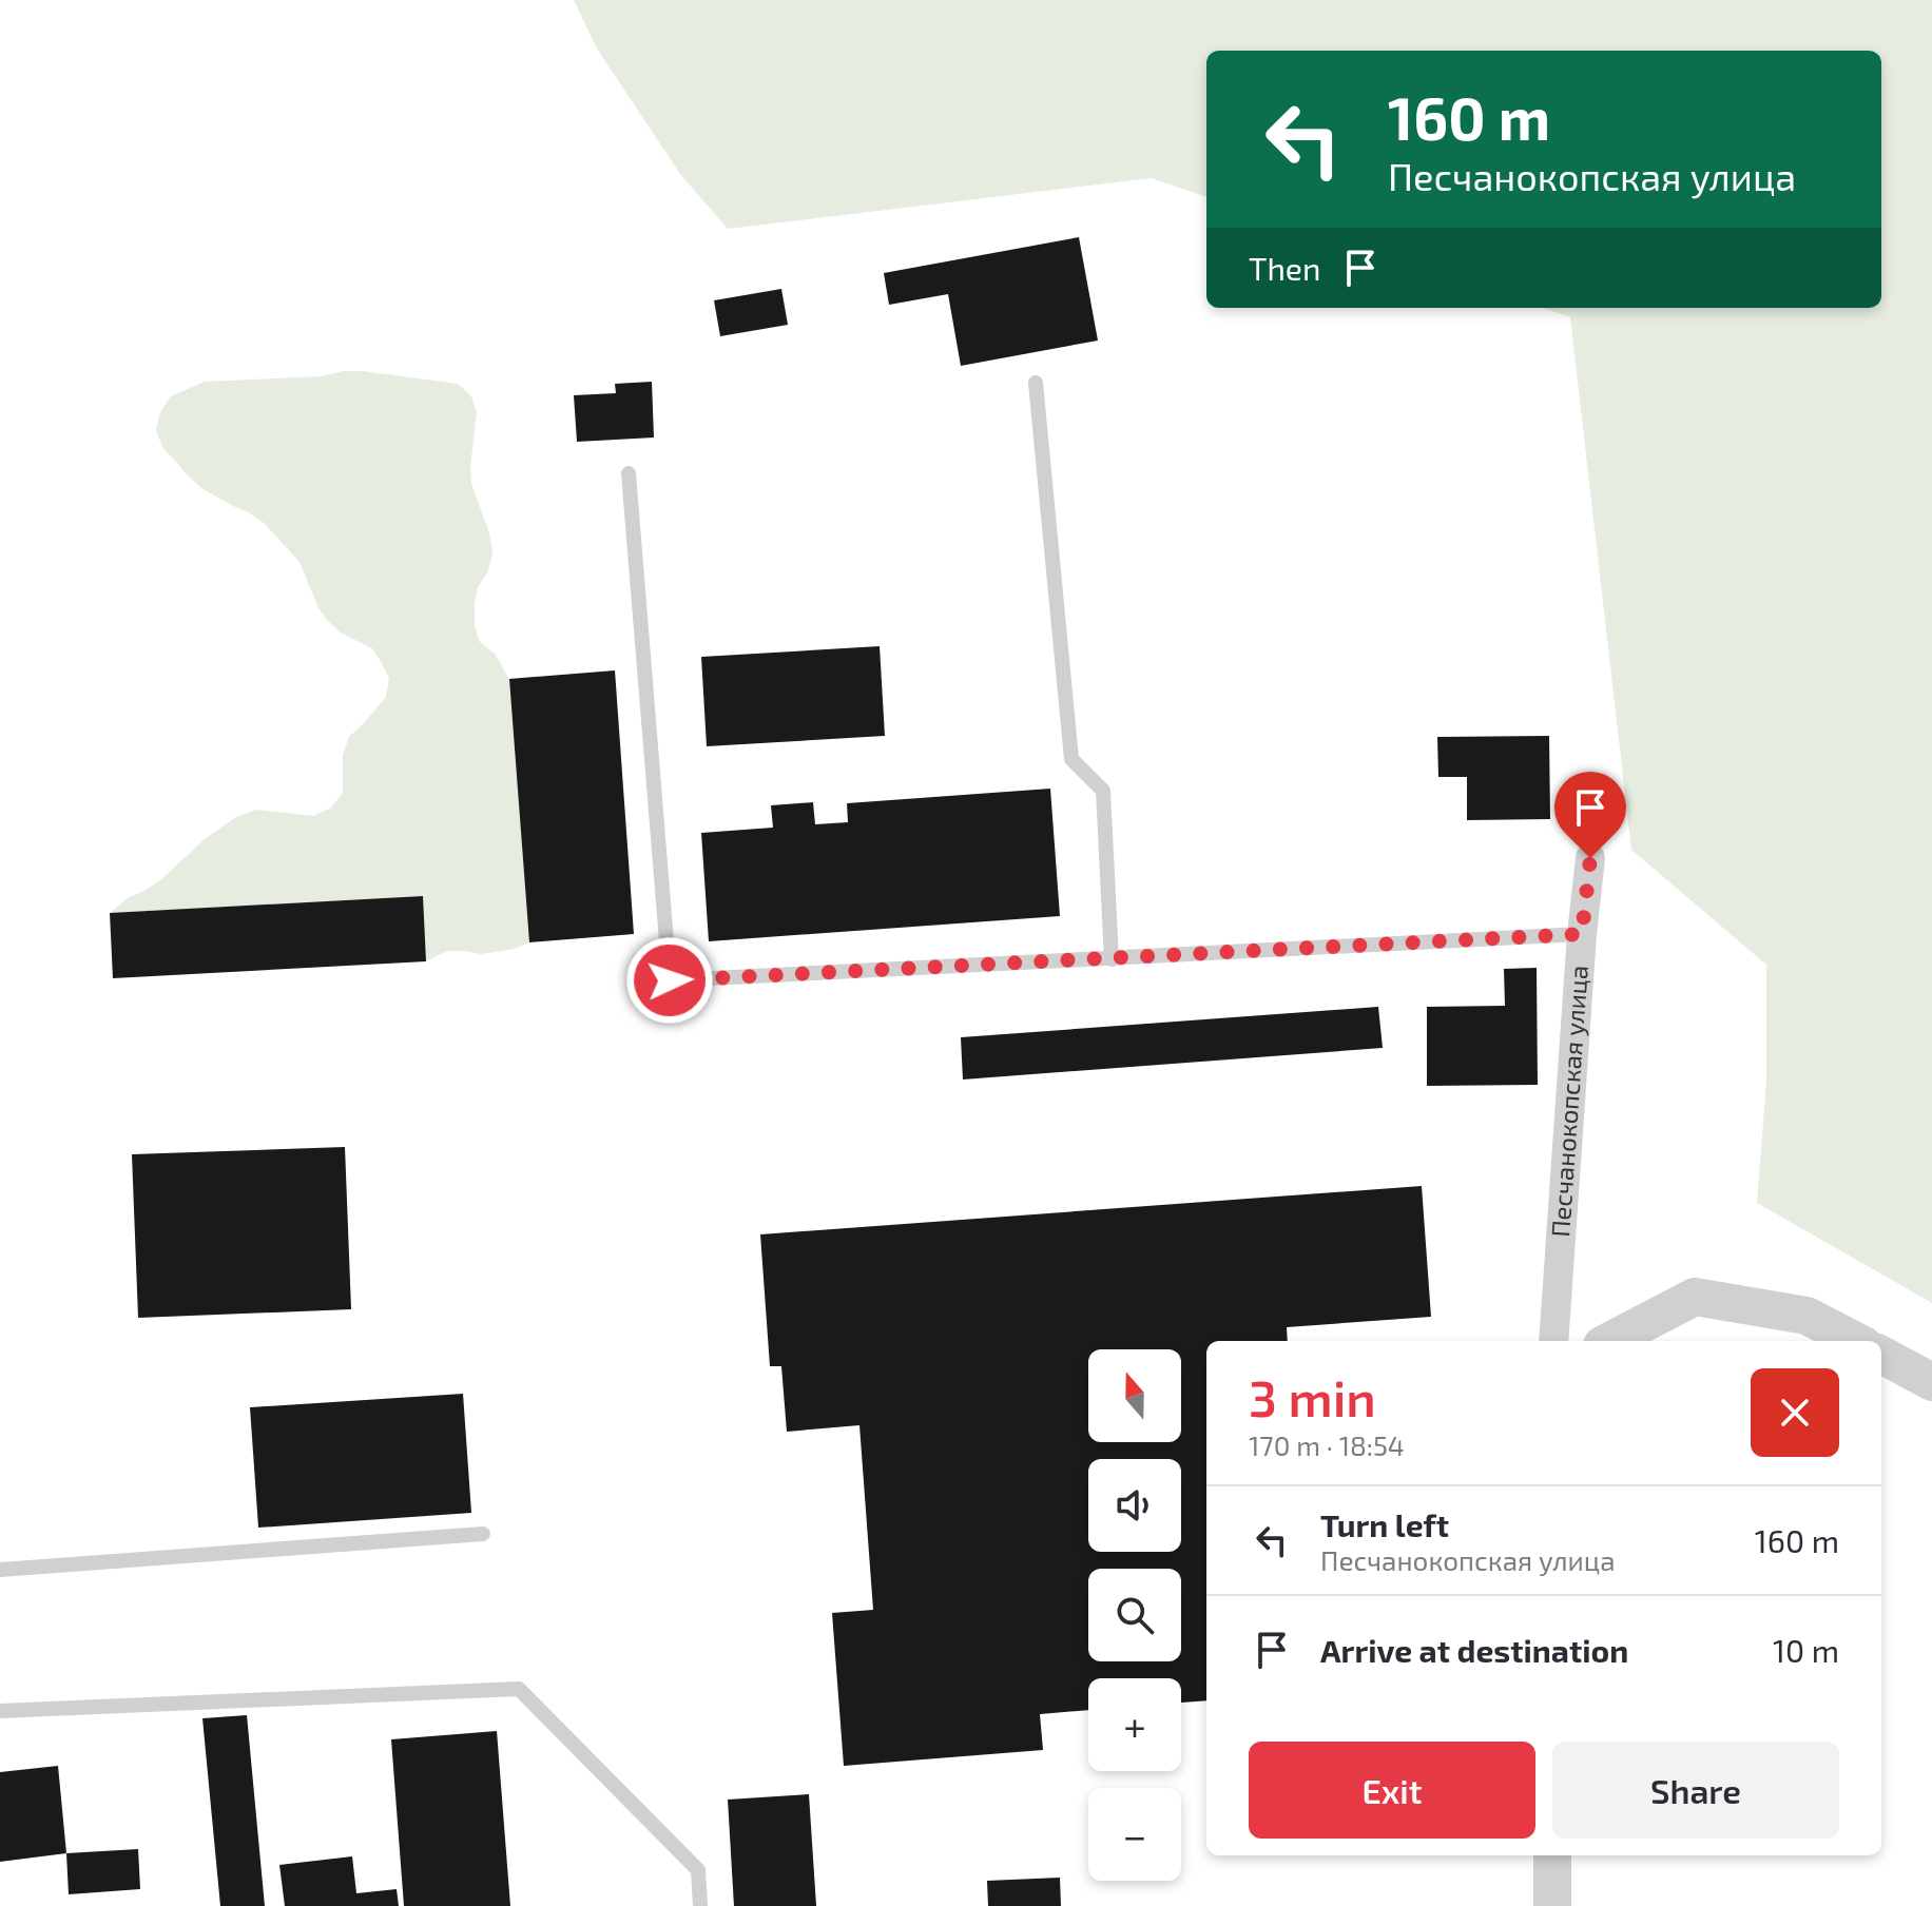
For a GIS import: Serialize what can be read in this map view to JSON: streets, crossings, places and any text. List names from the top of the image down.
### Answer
{
  "streets": {
    "street": ["Песчанокопская улица"]
  },
  "north": "top",
  "page": {
    "turn": ["160 m", "Песчанокопская улица"],
    "then": "Then",
    "heading": ["3 min", "170 m · 18:54"],
    "map_buttons": ["+", "−"],
    "list": [
      {
        "name": "Turn left",
        "note": "Песчанокопская улица",
        "value": "160 m"
      },
      {
        "name": "Arrive at destination",
        "value": "10 m"
      }
    ],
    "buttons": ["Exit", "Share"]
  }
}
